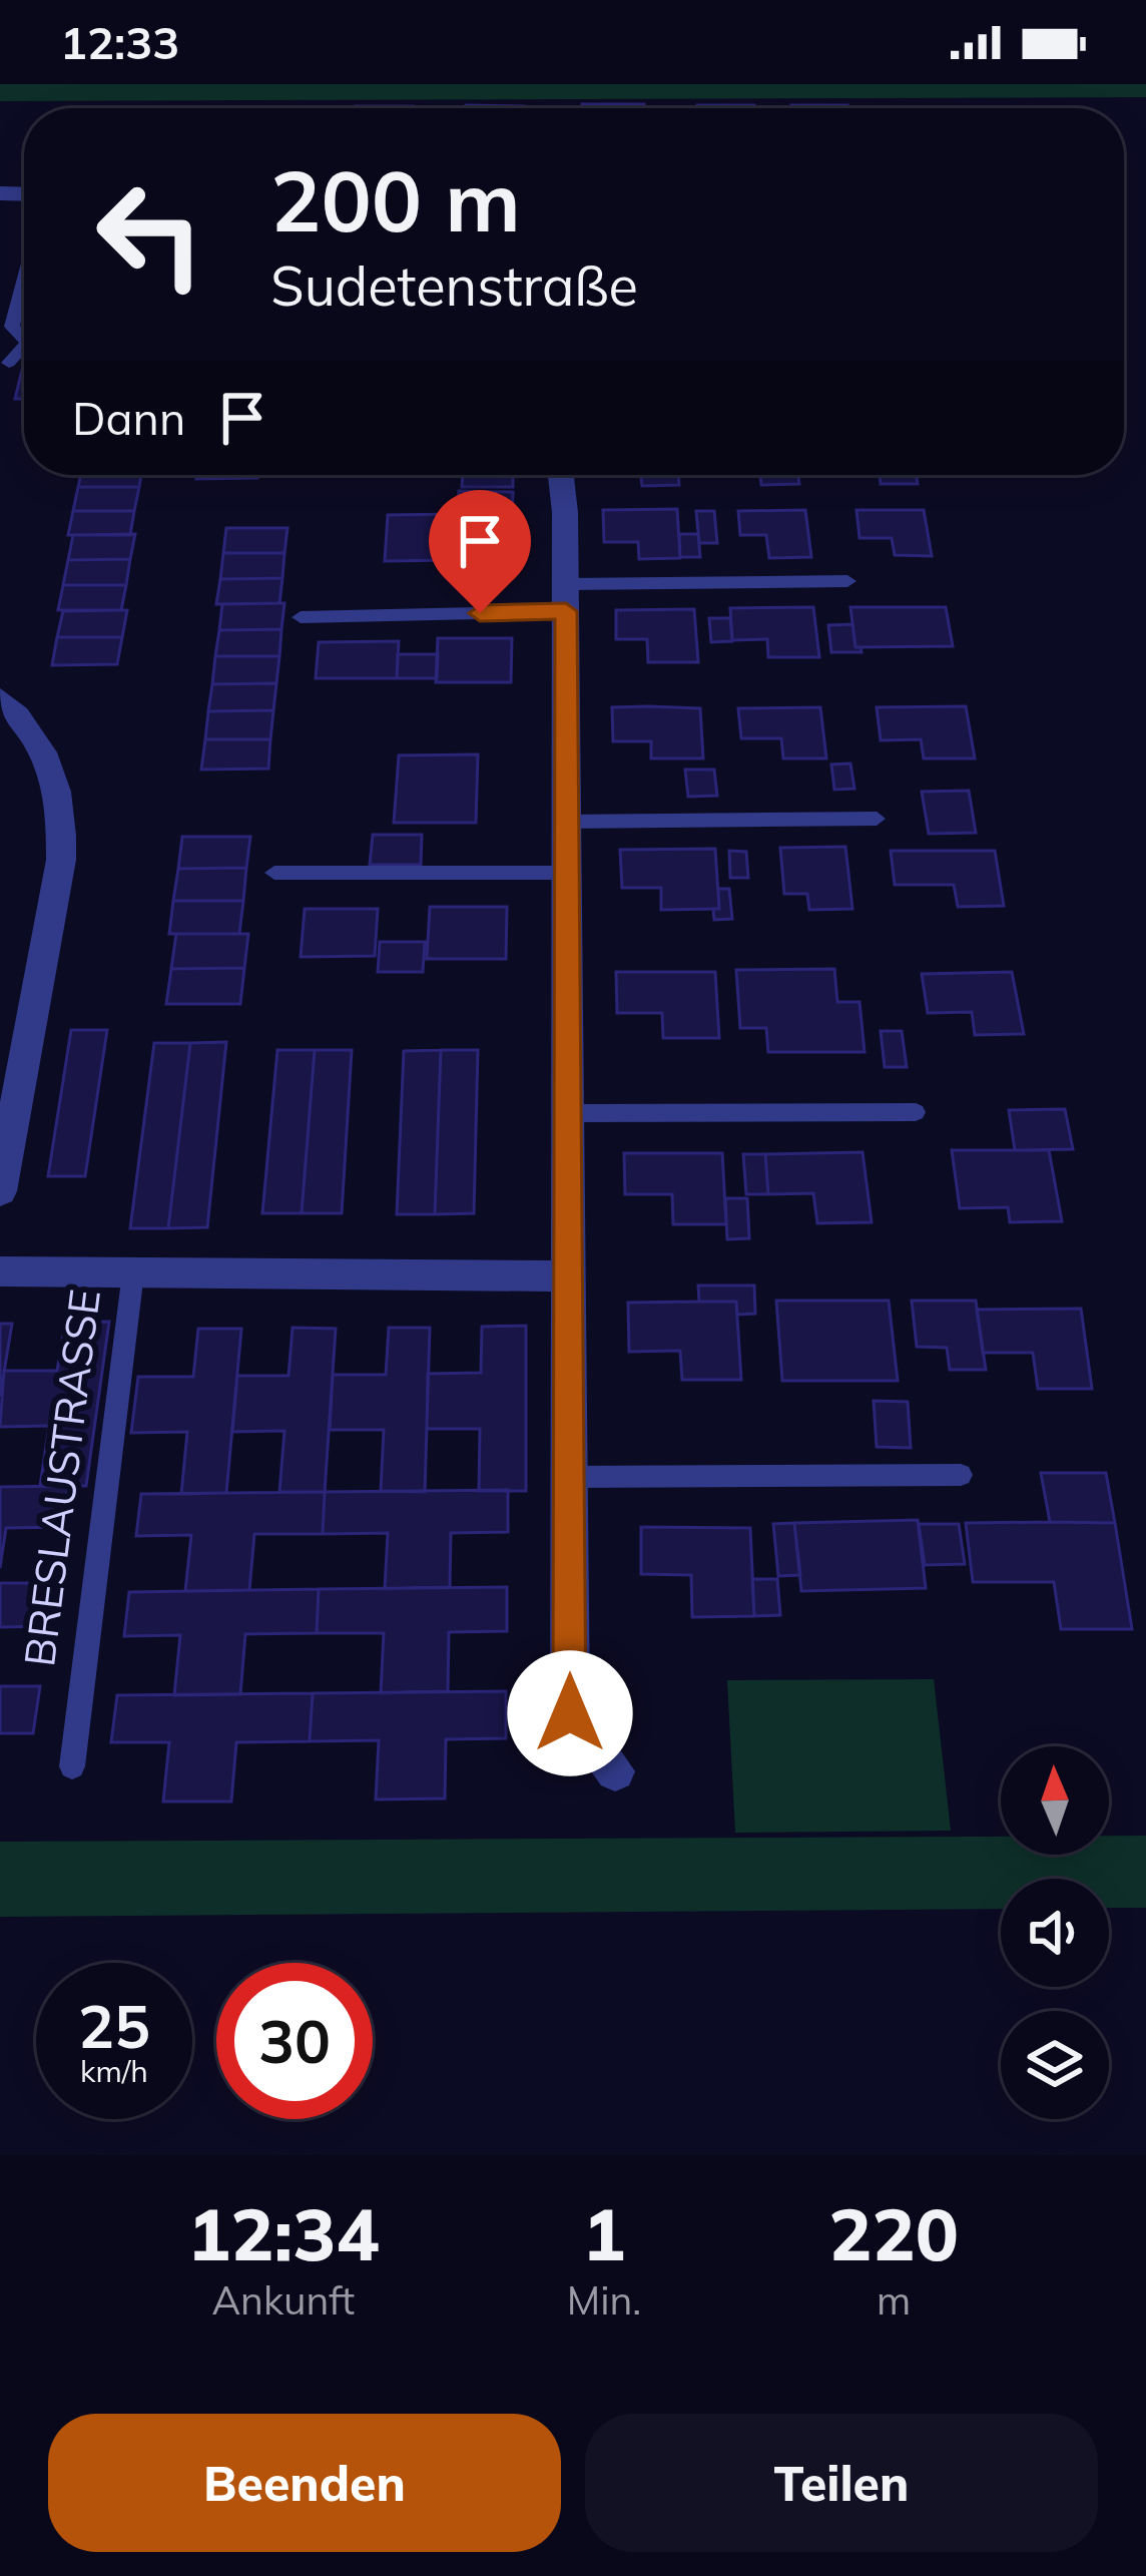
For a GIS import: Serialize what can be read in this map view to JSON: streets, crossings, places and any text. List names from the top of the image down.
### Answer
{
  "streets": {
    "street": ["BRESLAUSTRASSE"]
  },
  "north": "top",
  "page": {
    "status": "12:33",
    "turn": ["200 m", "Sudetenstraße"],
    "then": "Dann",
    "speed": "25 km/h",
    "limit": "30",
    "eta": [
      "12:34",
      "Ankunft",
      "1",
      "Min.",
      "220",
      "m"
    ],
    "buttons": ["Beenden", "Teilen"]
  }
}
